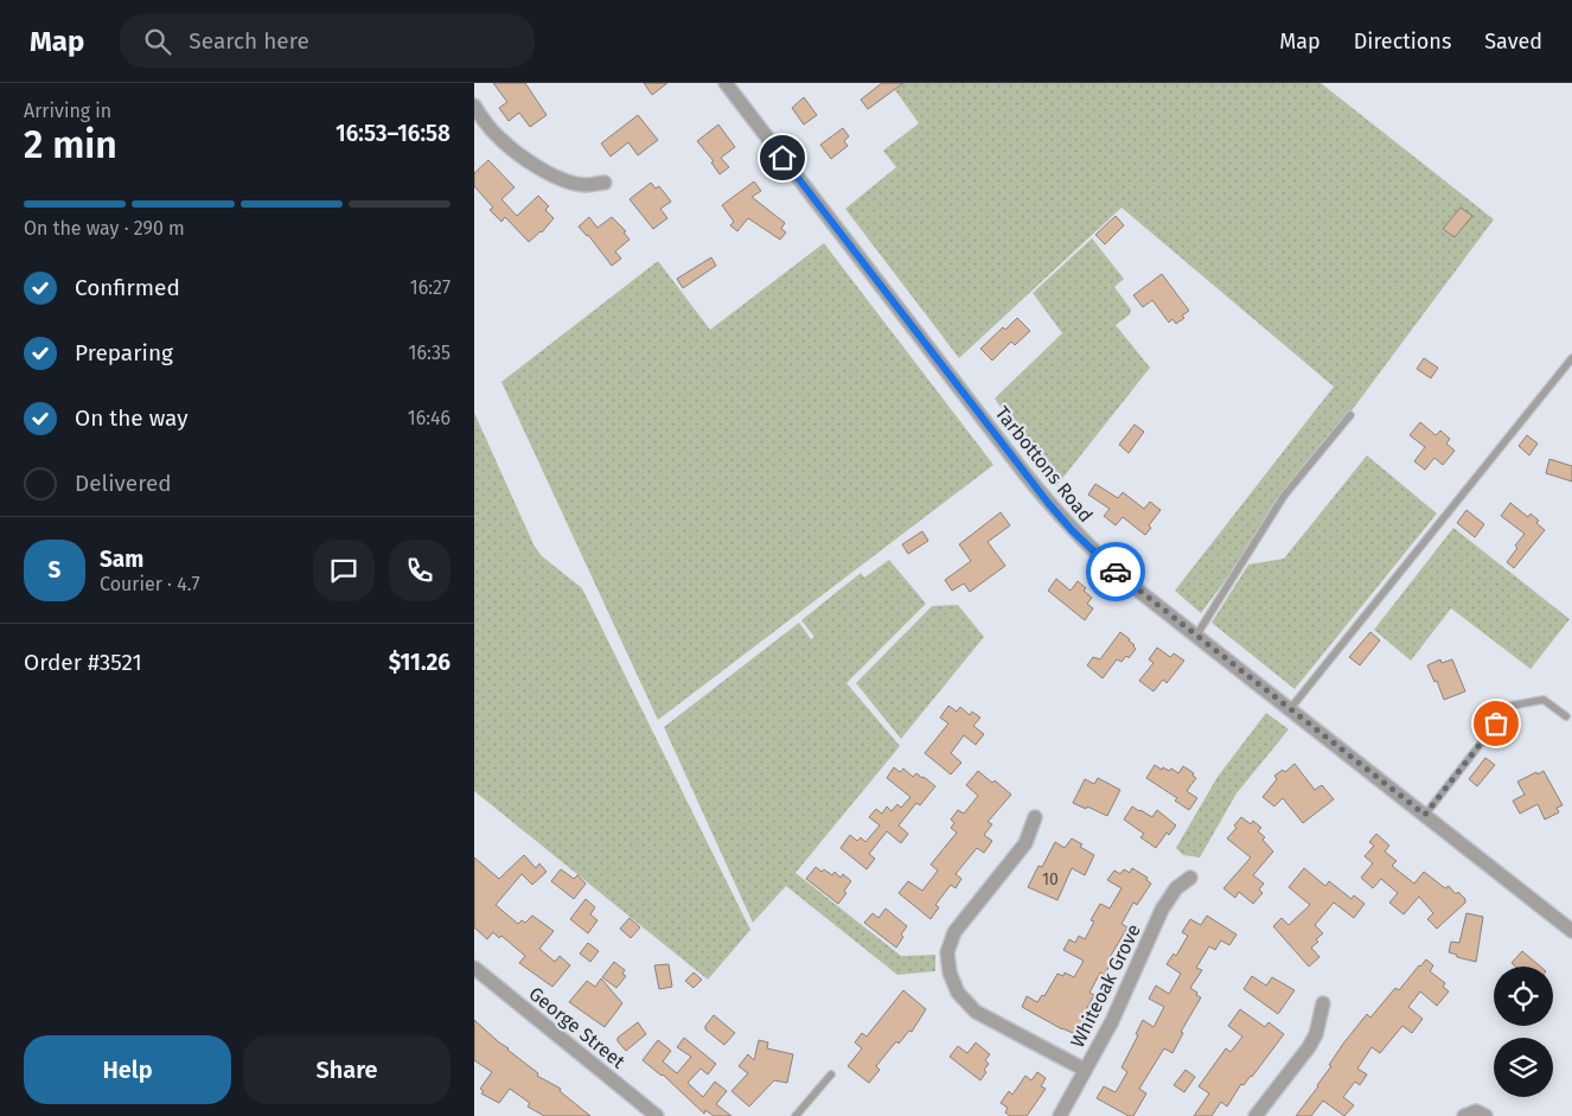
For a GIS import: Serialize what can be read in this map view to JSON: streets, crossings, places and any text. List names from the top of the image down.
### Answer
{
  "streets": {
    "street": ["Tarbottons Road", "Whiteoak Grove", "George Street"]
  },
  "house_numbers": ["10"],
  "page": {
    "header": "Map",
    "search": "Search here",
    "nav": ["Map", "Directions", "Saved"],
    "heading": ["2 min", "Arriving in", "16:53–16:58"],
    "panel": [
      "Sam",
      "Courier · 4.7",
      "Order #3521",
      "$11.26"
    ],
    "bar": "On the way · 290 m",
    "list": [
      ["Confirmed", "16:27"],
      ["Preparing", "16:35"],
      ["On the way", "16:46"],
      "Delivered"
    ],
    "round": "S",
    "buttons": ["Help", "Share"]
  }
}
